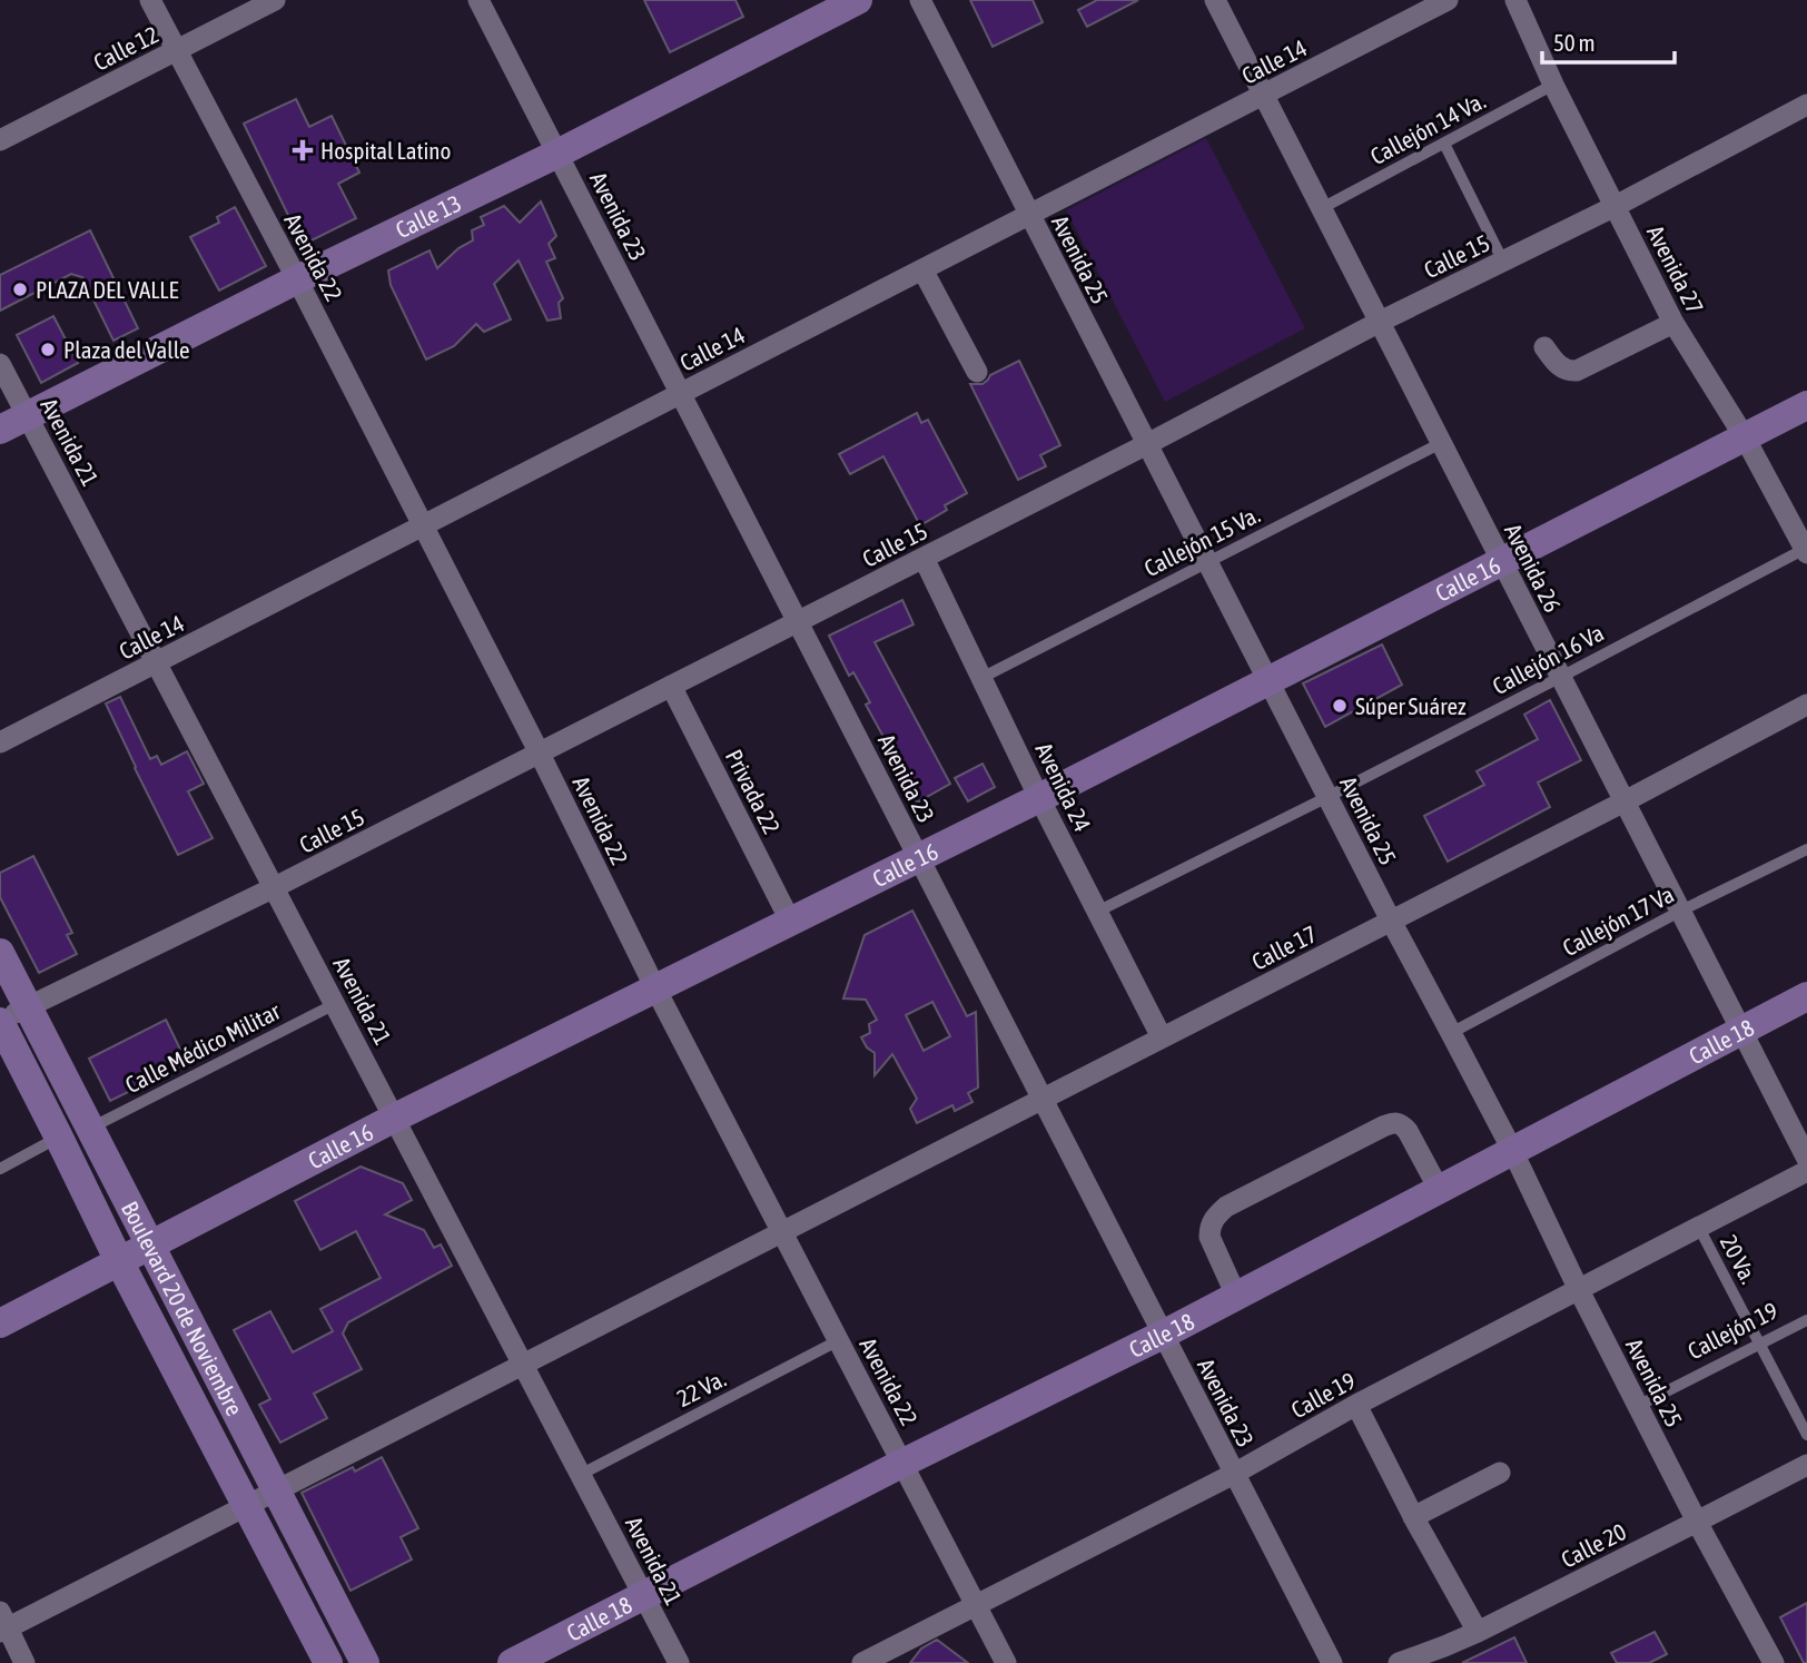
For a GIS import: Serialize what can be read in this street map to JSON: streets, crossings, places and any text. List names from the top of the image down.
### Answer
{
  "streets": {
    "street": [
      "Calle 12",
      "Calle 14",
      "Calle 13",
      "Avenida 23",
      "Calle 15",
      "Avenida 22",
      "Avenida 25",
      "Avenida 27",
      "Avenida 21",
      "Avenida 26",
      "Calle 16",
      "Avenida 24",
      "Privada 22",
      "Calle 17",
      "Calle 18",
      "Boulevard 20 de Noviembre",
      "Calle 19",
      "Calle 20"
    ],
    "lane": [
      "Callejón 14 Va.",
      "Callejón 15 Va.",
      "Callejón 16 Va",
      "Callejón 17 Va",
      "Calle Médico Militar",
      "20 Va.",
      "Callejón 19",
      "22 Va."
    ]
  },
  "crossings": [
    ["Calle 12", "Avenida 22"],
    ["Calle 14", "Avenida 23"],
    ["Calle 14", "Avenida 22"],
    ["Calle 14", "Avenida 25"],
    ["Calle 14", "Avenida 21"],
    ["Calle 14", "Avenida 26"],
    ["Callejón 14 Va.", "Avenida 27"],
    ["Callejón 14 Va.", "Avenida 26"],
    ["Calle 13", "Avenida 23"],
    ["Calle 13", "Avenida 22"],
    ["Calle 13", "Avenida 21"],
    ["Avenida 23", "Calle 15"],
    ["Avenida 23", "Calle 16"],
    ["Avenida 23", "Calle 17"],
    ["Avenida 23", "Calle 18"],
    ["Avenida 23", "Calle 19"],
    ["Calle 15", "Avenida 22"],
    ["Calle 15", "Avenida 25"],
    ["Calle 15", "Avenida 27"],
    ["Calle 15", "Avenida 21"],
    ["Calle 15", "Avenida 26"],
    ["Calle 15", "Avenida 24"],
    ["Calle 15", "Privada 22"],
    ["Calle 15", "Boulevard 20 de Noviembre"],
    ["Avenida 22", "Calle 16"],
    ["Avenida 22", "Calle 17"],
    ["Avenida 22", "Calle 18"],
    ["Avenida 22", "22 Va."],
    ["Avenida 22", "Calle 19"],
    ["Avenida 25", "Callejón 15 Va."],
    ["Avenida 25", "Calle 16"],
    ["Avenida 25", "Callejón 16 Va"],
    ["Avenida 25", "Callejón 17 Va"],
    ["Avenida 25", "Calle 17"],
    ["Avenida 25", "Calle 18"],
    ["Avenida 25", "Callejón 19"],
    ["Avenida 25", "Calle 19"],
    ["Avenida 25", "Calle 20"],
    ["Avenida 27", "Calle 16"],
    ["Avenida 27", "Callejón 16 Va"],
    ["Avenida 21", "Calle 16"],
    ["Avenida 21", "Calle 17"],
    ["Avenida 21", "Calle 18"],
    ["Avenida 21", "Calle Médico Militar"],
    ["Avenida 21", "22 Va."],
    ["Callejón 15 Va.", "Avenida 26"],
    ["Callejón 15 Va.", "Avenida 24"],
    ["Avenida 26", "Calle 16"],
    ["Avenida 26", "Callejón 16 Va"],
    ["Avenida 26", "Callejón 17 Va"],
    ["Avenida 26", "Calle 17"],
    ["Avenida 26", "Calle 18"],
    ["Calle 16", "Avenida 24"],
    ["Calle 16", "Privada 22"],
    ["Calle 16", "Boulevard 20 de Noviembre"],
    ["Callejón 16 Va", "Avenida 24"],
    ["Avenida 24", "Calle 17"],
    ["Calle 17", "Boulevard 20 de Noviembre"],
    ["Calle Médico Militar", "Boulevard 20 de Noviembre"],
    ["20 Va.", "Callejón 19"],
    ["20 Va.", "Calle 19"]
  ],
  "places": {
    "health": ["Hospital Latino"],
    "other": ["PLAZA DEL VALLE", "Plaza del Valle", "Súper Suárez"]
  },
  "scale_bar": "50 m"
}
